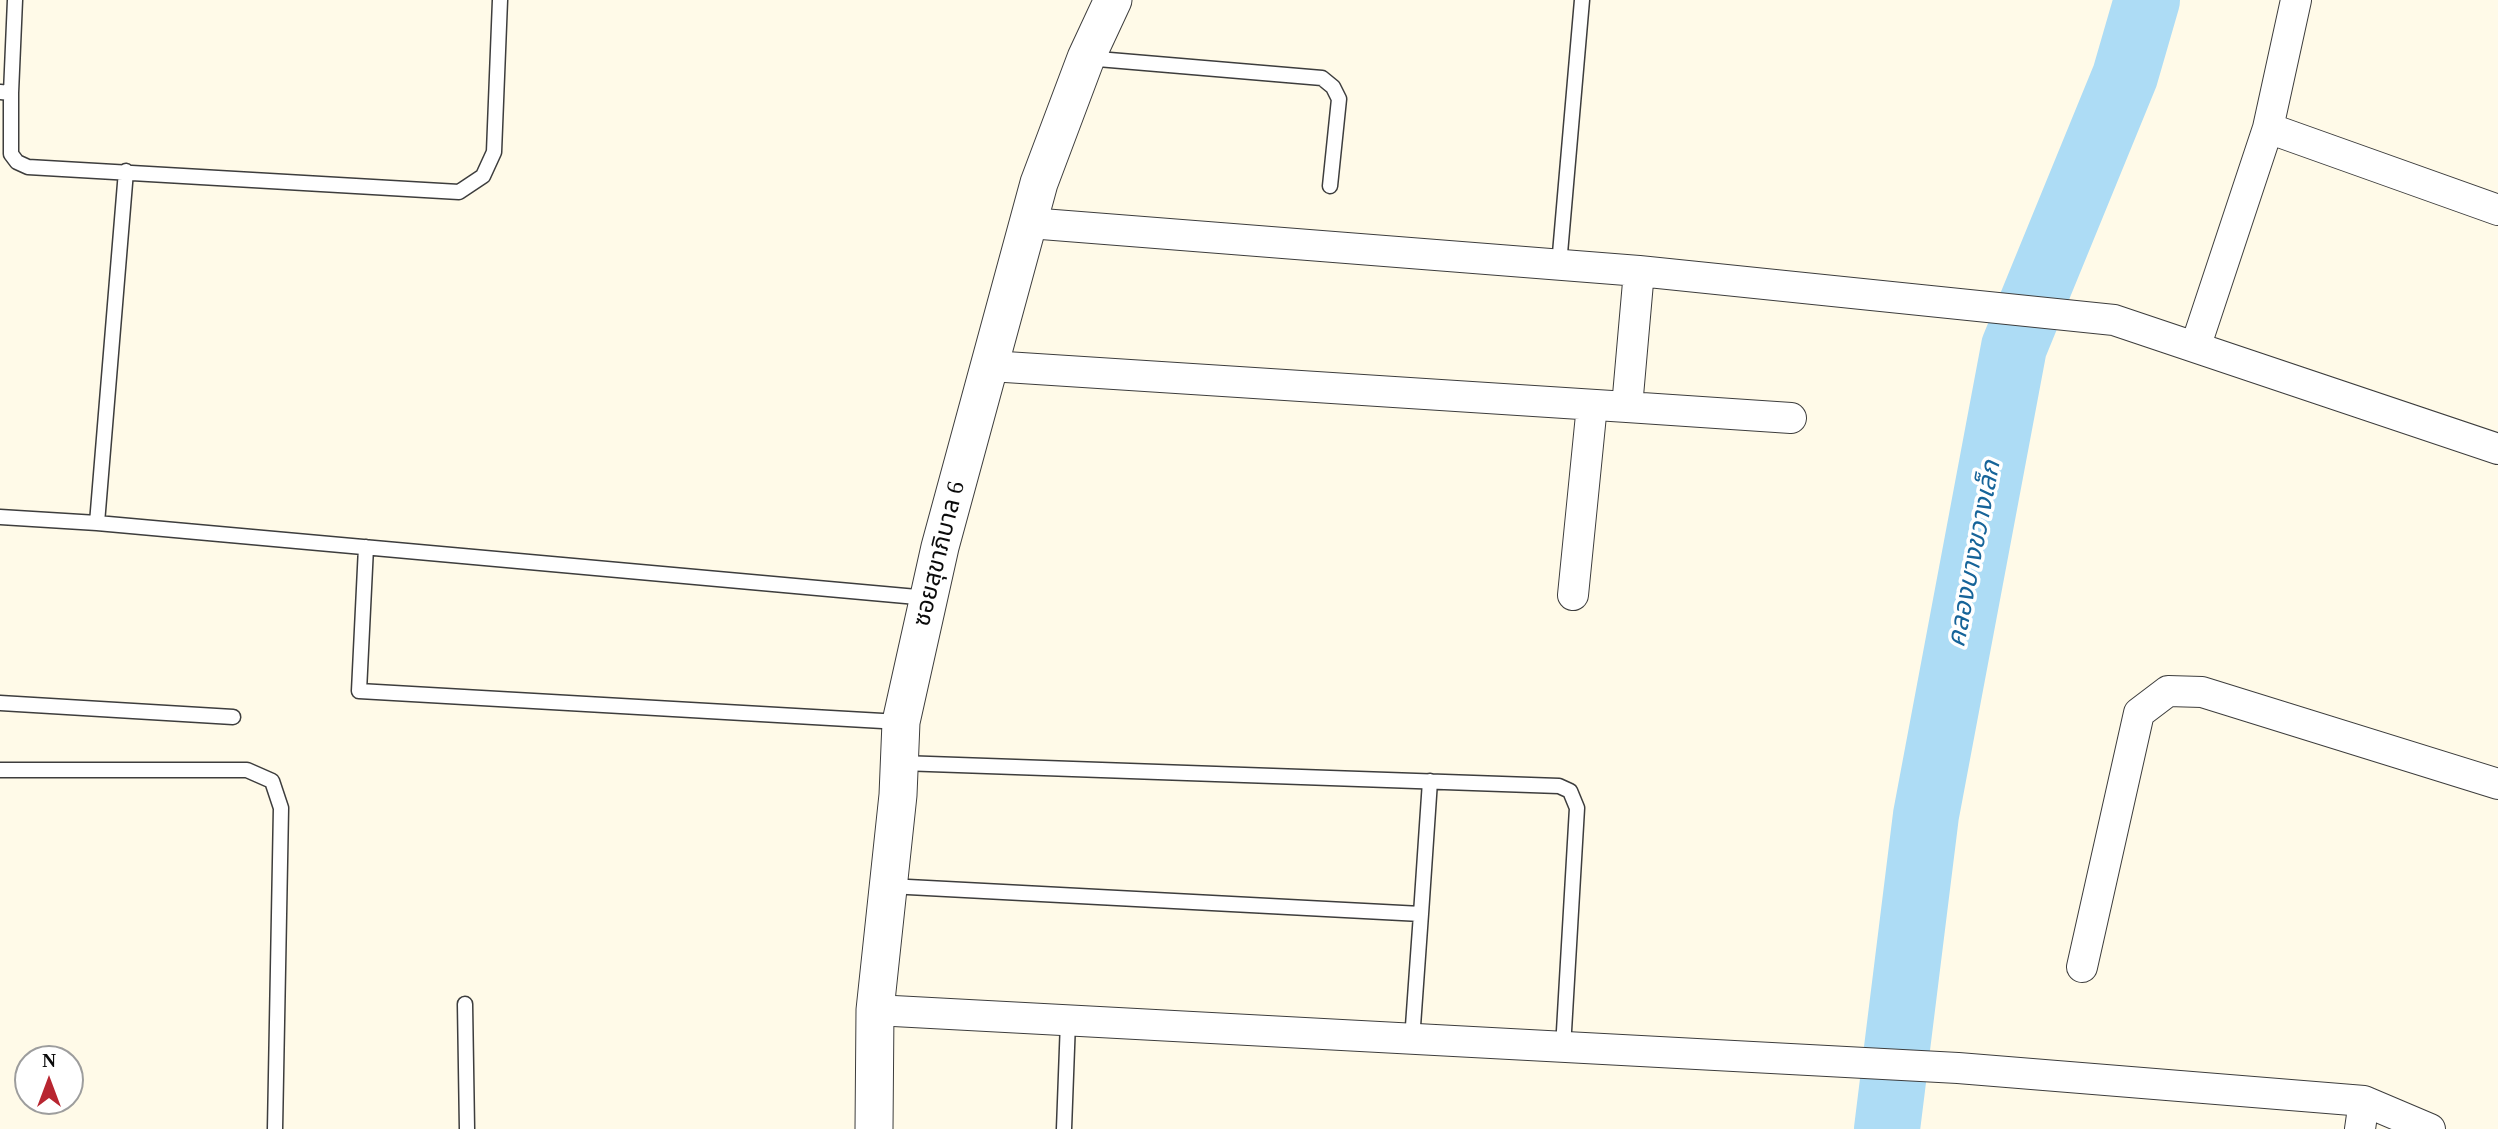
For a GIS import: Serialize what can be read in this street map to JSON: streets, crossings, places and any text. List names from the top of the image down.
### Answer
{
  "streets": {
    "street": ["ซอยสุขาภิบาล 6"]
  },
  "water": ["คลองบางขวางเล็ก"],
  "north": "top"
}
